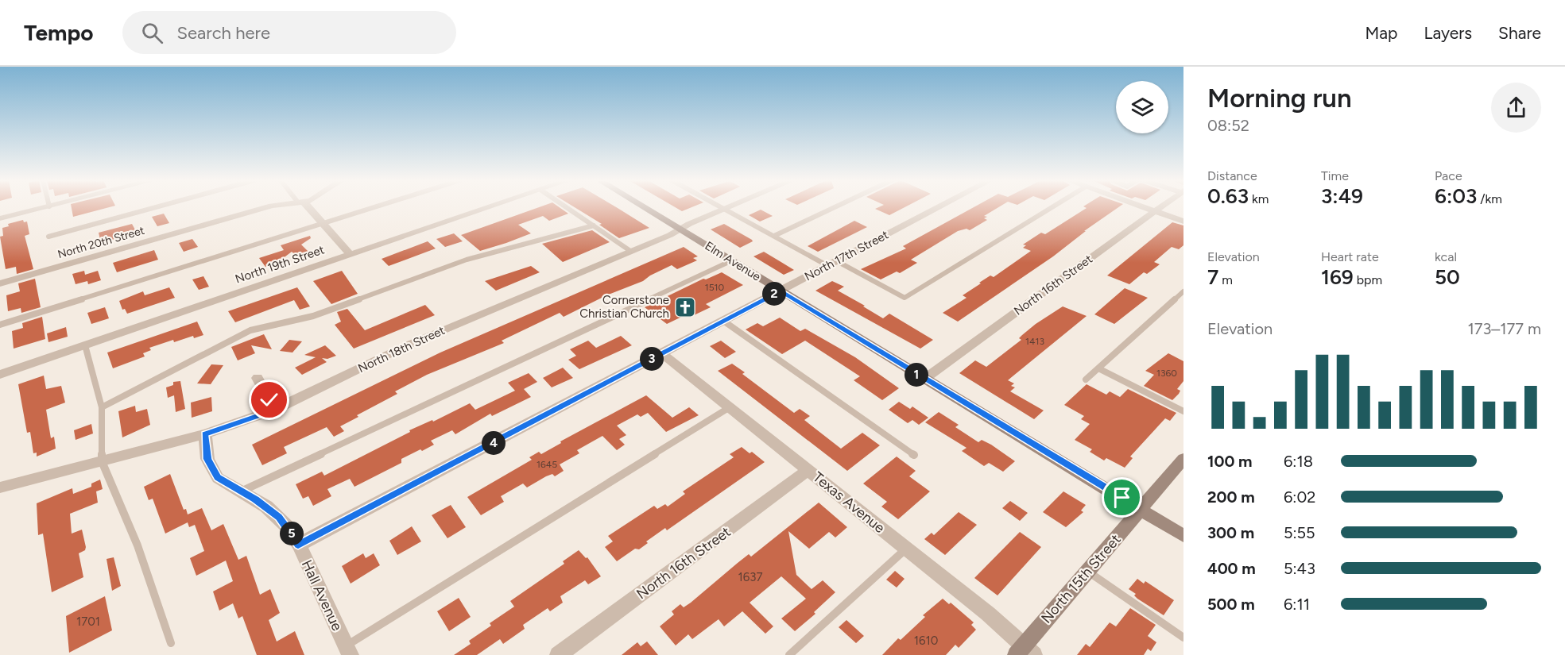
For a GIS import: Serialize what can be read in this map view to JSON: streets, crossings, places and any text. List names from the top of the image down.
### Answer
{
  "streets": {
    "street": [
      "North 20th Street",
      "North 17th Street",
      "Elm Avenue",
      "North 19th Street",
      "North 16th Street",
      "North 18th Street",
      "Texas Avenue",
      "North 15th Street",
      "Hall Avenue"
    ]
  },
  "crossings": [
    ["North 17th Street", "Elm Avenue"],
    ["North 17th Street", "Texas Avenue"],
    ["North 17th Street", "Hall Avenue"],
    ["Elm Avenue", "North 16th Street"],
    ["Elm Avenue", "North 18th Street"],
    ["Elm Avenue", "North 15th Street"],
    ["North 16th Street", "Texas Avenue"],
    ["North 18th Street", "Hall Avenue"],
    ["Texas Avenue", "North 15th Street"]
  ],
  "places": {
    "church": ["Cornerstone Christian Church"]
  },
  "house_numbers": [
    "1510",
    "1413",
    "1360",
    "1645",
    "1637",
    "1701",
    "1610"
  ],
  "page": {
    "header": "Tempo",
    "search": "Search here",
    "nav": ["Map", "Layers", "Share"],
    "heading": ["Morning run", "08:52"],
    "stats": [
      ["Distance", "0.63 km"],
      ["Time", "3:49"],
      ["Pace", "6:03 /km"],
      ["Elevation", "7 m"],
      ["Heart rate", "169 bpm"],
      ["kcal", "50"]
    ],
    "pins": [
      "2",
      "3",
      "1",
      "4",
      "5"
    ],
    "chart": ["Elevation", "173–177 m"],
    "list": [
      {
        "name": "100 m",
        "note": "6:18"
      },
      {
        "name": "200 m",
        "note": "6:02"
      },
      {
        "name": "300 m",
        "note": "5:55"
      },
      {
        "name": "400 m",
        "note": "5:43"
      },
      {
        "name": "500 m",
        "note": "6:11"
      }
    ]
  }
}
